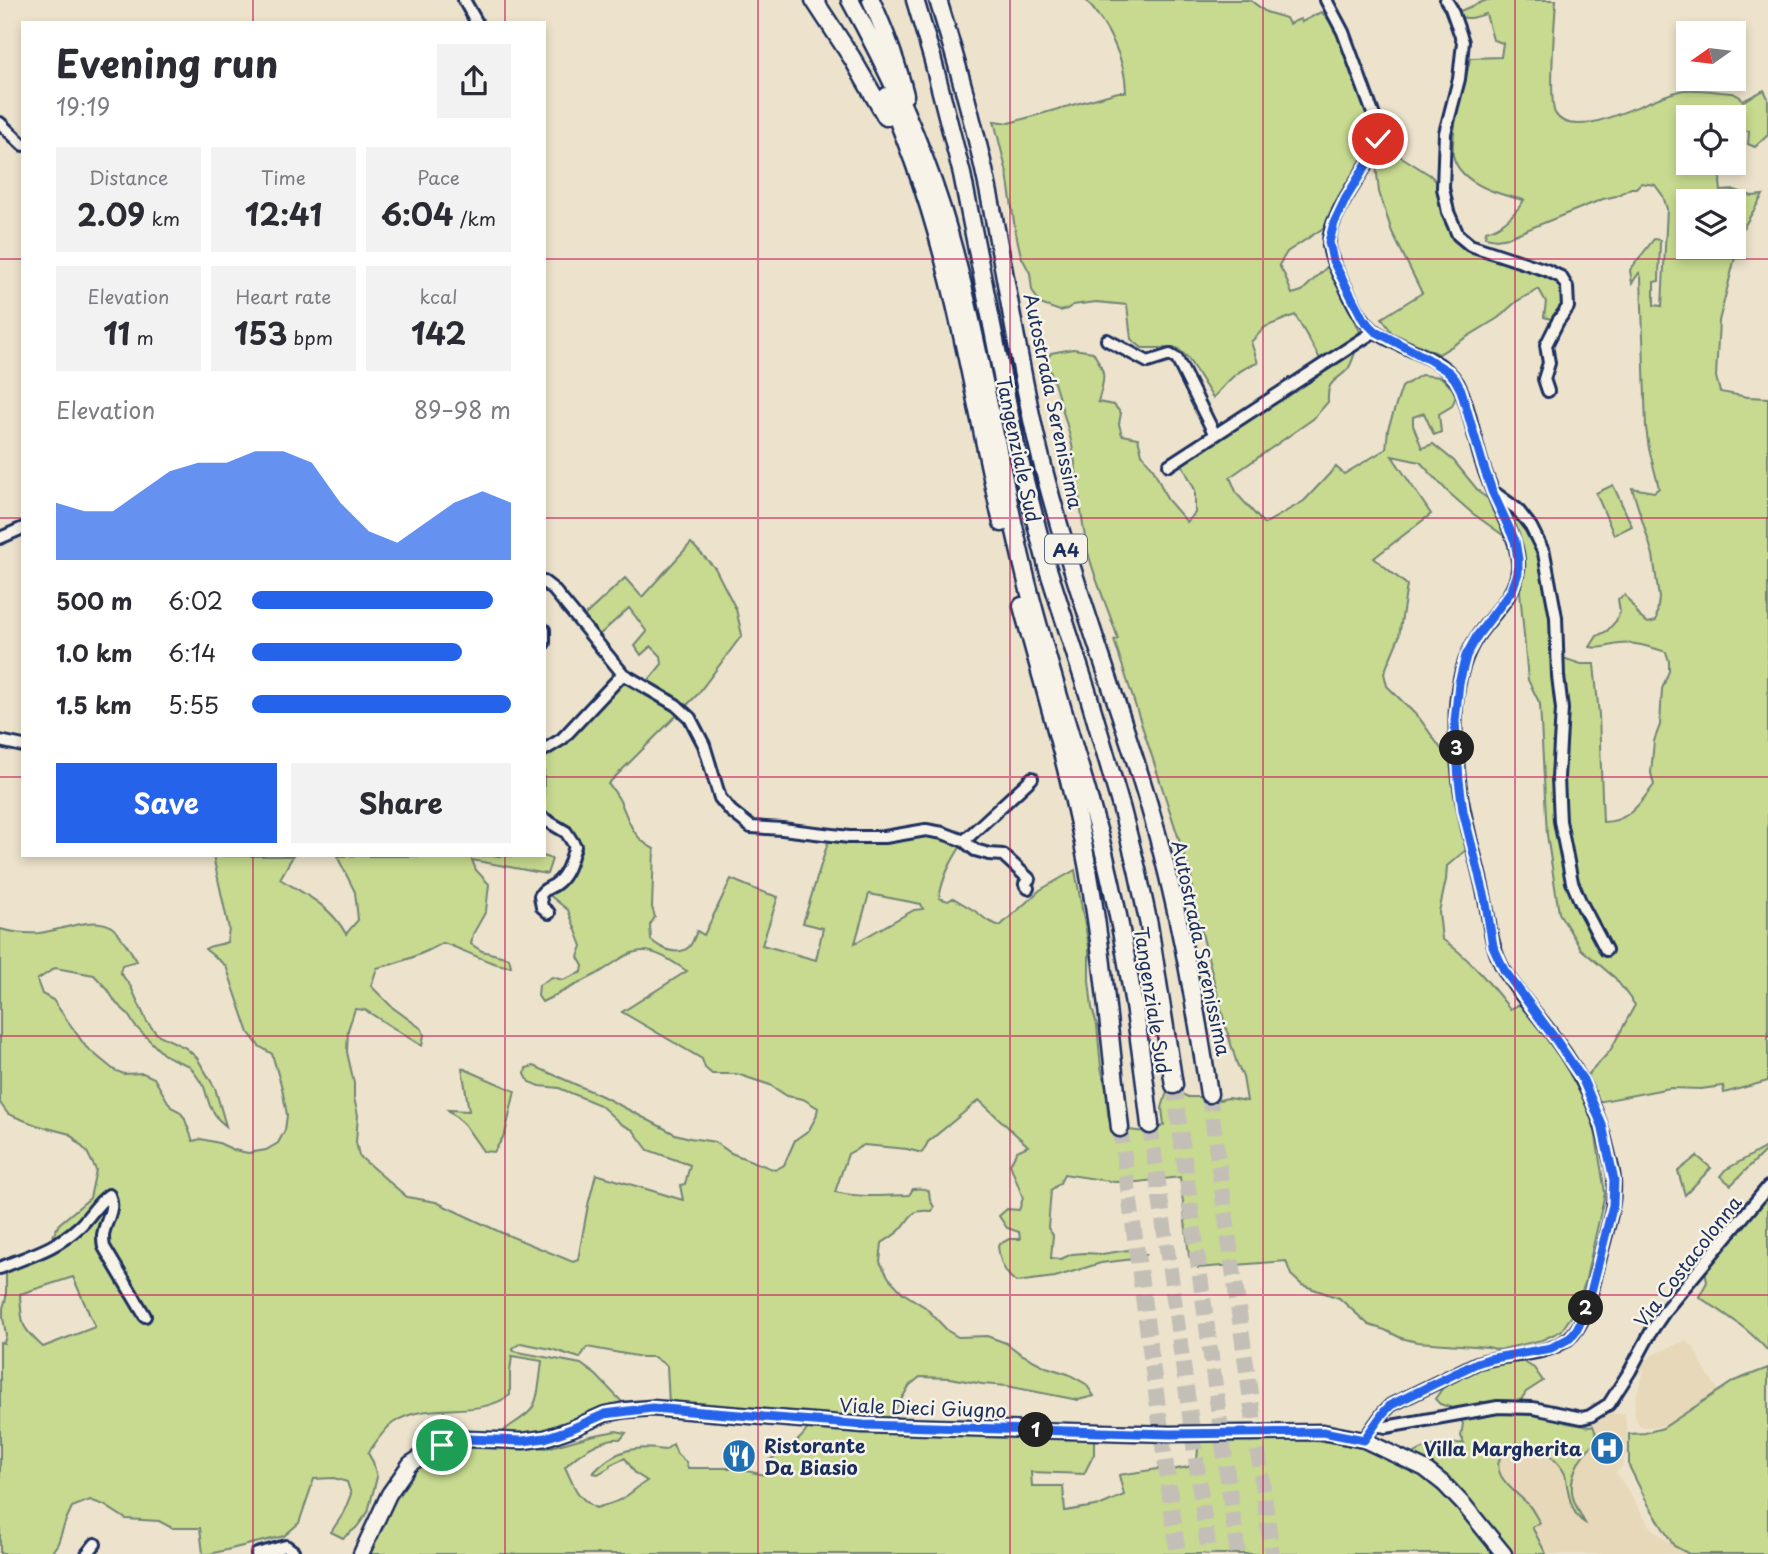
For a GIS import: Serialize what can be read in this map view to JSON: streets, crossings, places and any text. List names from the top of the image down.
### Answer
{
  "streets": {
    "highway": ["Autostrada Serenissima", "Tangenziale Sud", "A4"],
    "main road": ["Viale Dieci Giugno"],
    "street": ["Via Costacolonna"]
  },
  "places": {
    "hospital": ["Villa Margherita"],
    "restaurant": ["Ristorante Da Biasio"]
  },
  "north": "left",
  "page": {
    "heading": ["Evening run", "19:19"],
    "stats": [
      ["Distance", "2.09 km"],
      ["Time", "12:41"],
      ["Pace", "6:04 /km"],
      ["Elevation", "11 m"],
      ["Heart rate", "153 bpm"],
      ["kcal", "142"]
    ],
    "chart": ["Elevation", "89–98 m"],
    "list": [
      {
        "name": "500 m",
        "note": "6:02"
      },
      {
        "name": "1.0 km",
        "note": "6:14"
      },
      {
        "name": "1.5 km",
        "note": "5:55"
      }
    ],
    "pins": ["3", "2", "1"],
    "buttons": ["Save", "Share"]
  }
}
